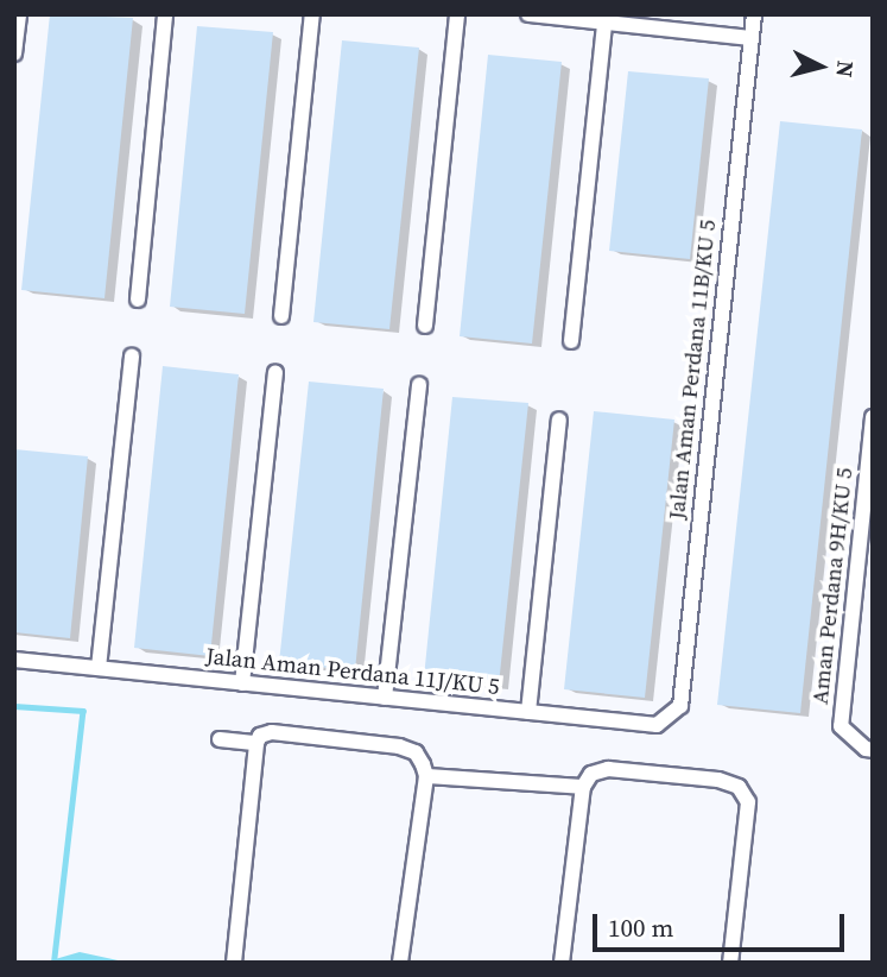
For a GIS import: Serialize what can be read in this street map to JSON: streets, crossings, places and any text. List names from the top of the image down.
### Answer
{
  "streets": {
    "street": ["Jalan Aman Perdana 11B/KU 5", "Aman Perdana 9H/KU 5", "Jalan Aman Perdana 11J/KU 5"]
  },
  "crossings": [
    ["Jalan Aman Perdana 11B/KU 5", "Jalan Aman Perdana 11J/KU 5"]
  ],
  "scale_bar": "100 m",
  "north": "right"
}
